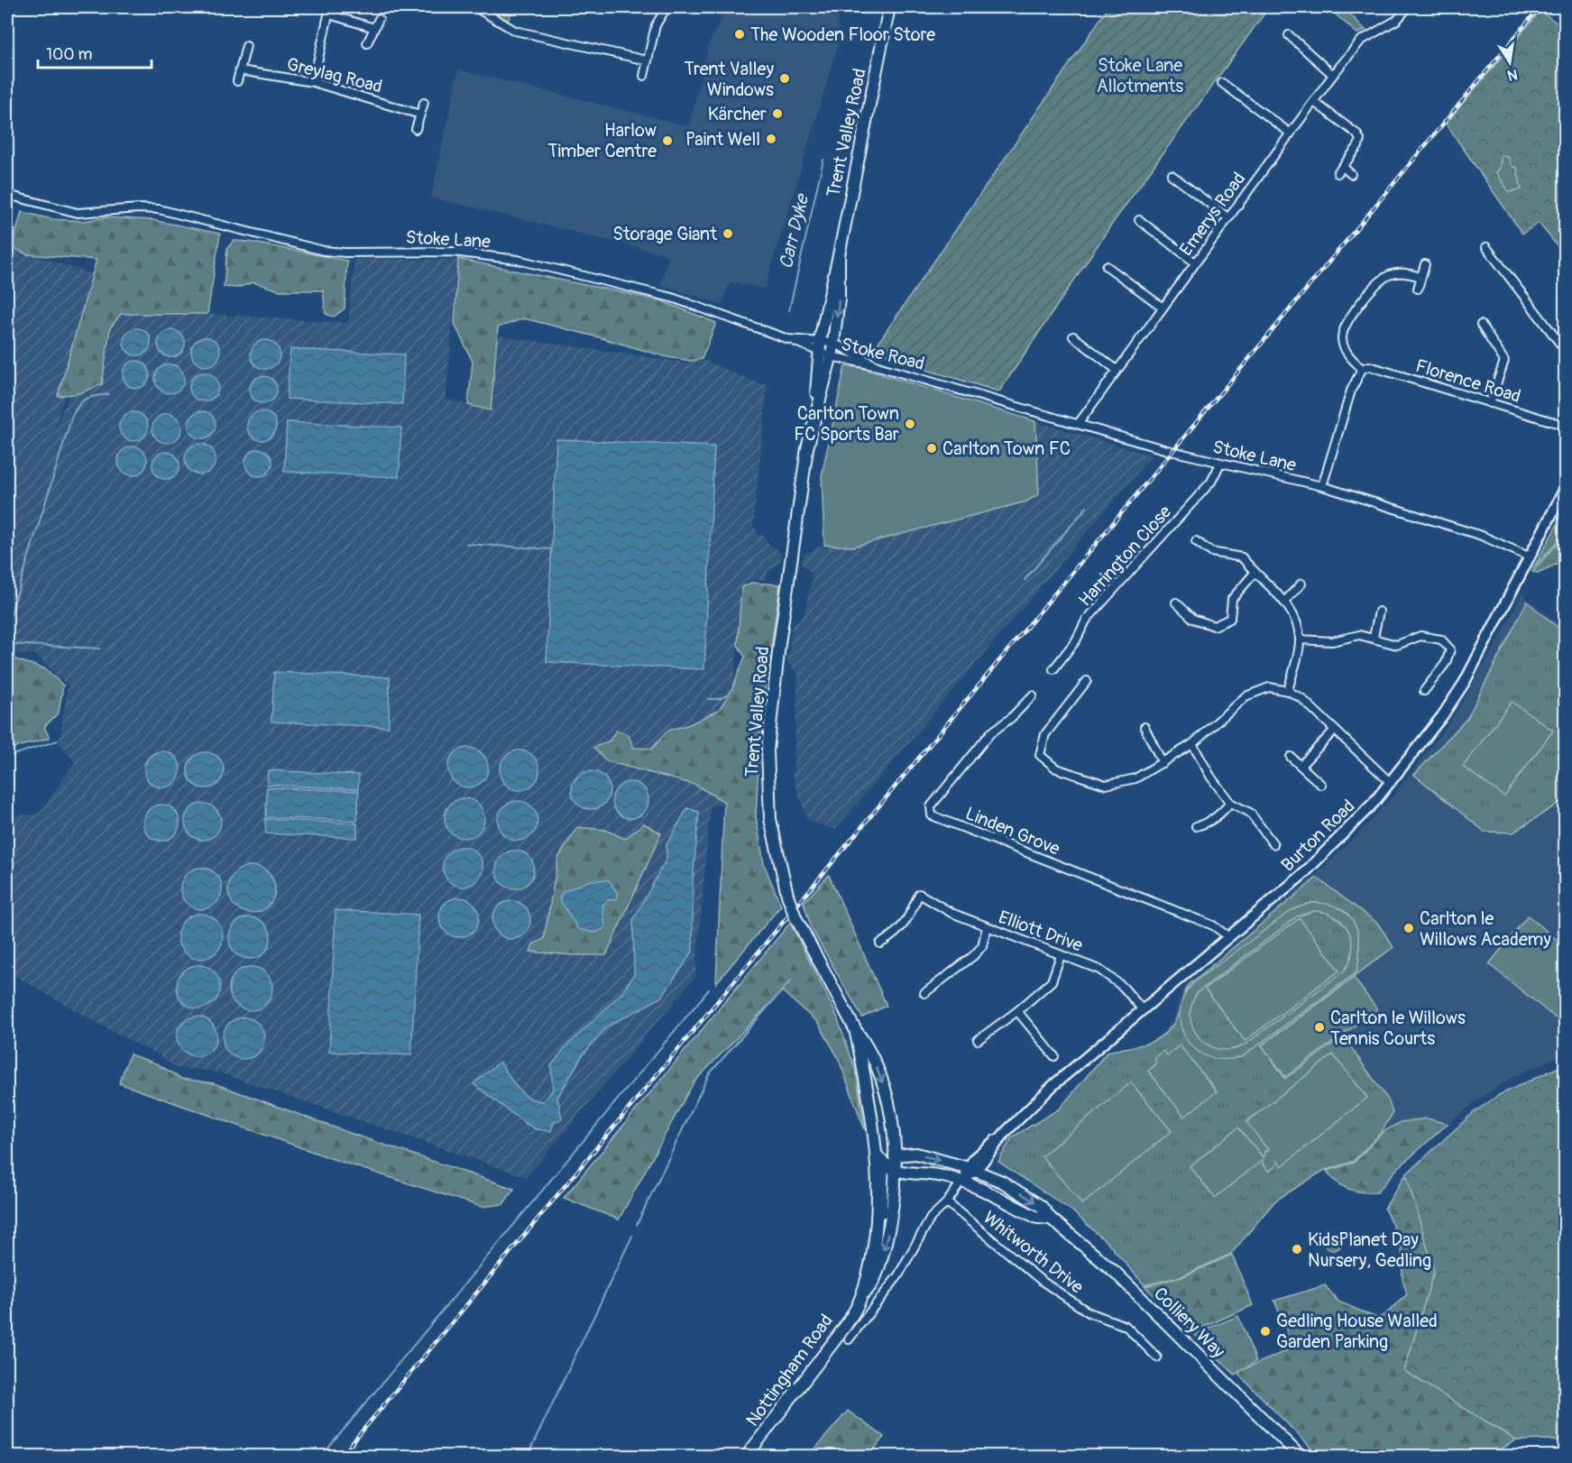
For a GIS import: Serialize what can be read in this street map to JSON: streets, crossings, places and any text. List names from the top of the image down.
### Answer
{
  "streets": {
    "main road": ["Trent Valley Road", "Colliery Way", "Nottingham Road"],
    "street": [
      "Greylag Road",
      "Emerys Road",
      "Stoke Lane",
      "Stoke Road",
      "Florence Road",
      "Harrington Close",
      "Linden Grove",
      "Burton Road",
      "Elliott Drive",
      "Whitworth Drive"
    ]
  },
  "crossings": [
    ["Trent Valley Road", "Stoke Lane"],
    ["Trent Valley Road", "Stoke Road"],
    ["Trent Valley Road", "Colliery Way"],
    ["Trent Valley Road", "Nottingham Road"],
    ["Emerys Road", "Stoke Lane"],
    ["Stoke Lane", "Stoke Road"],
    ["Stoke Lane", "Harrington Close"],
    ["Stoke Lane", "Burton Road"],
    ["Linden Grove", "Burton Road"],
    ["Burton Road", "Elliott Drive"],
    ["Burton Road", "Whitworth Drive"],
    ["Burton Road", "Colliery Way"]
  ],
  "water": ["Carr Dyke"],
  "parks": ["Stoke Lane Allotments"],
  "places": [
    "The Wooden Floor Store",
    "Trent Valley Windows",
    "Kärcher",
    "Paint Well",
    "Harlow Timber Centre",
    "Storage Giant",
    "Carlton Town FC Sports Bar",
    "Carlton Town FC",
    "Carlton le Willows Academy",
    "Carlton le Willows Tennis Courts",
    "KidsPlanet Day Nursery, Gedling",
    "Gedling House Walled Garden Parking"
  ],
  "scale_bar": "100 m",
  "north": "bottom"
}
